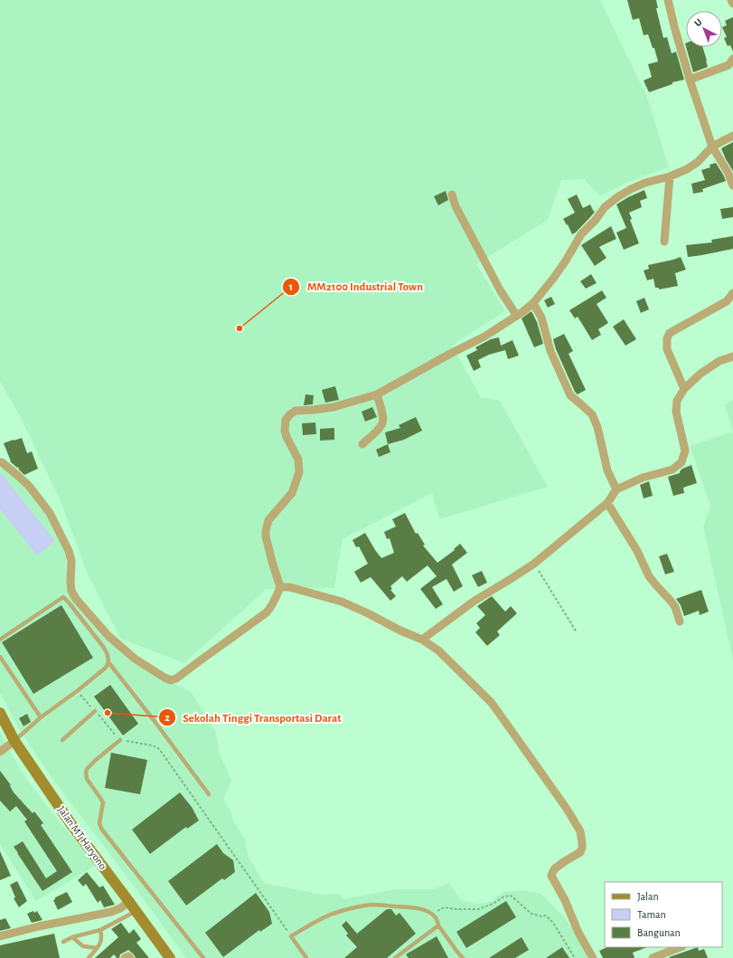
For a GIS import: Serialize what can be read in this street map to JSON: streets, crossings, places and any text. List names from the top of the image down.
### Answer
{
  "streets": {
    "main road": ["Jalan MT Haryono"]
  },
  "places": ["MM2100 Industrial Town", "Sekolah Tinggi Transportasi Darat"],
  "legend": ["Jalan", "Taman", "Bangunan"],
  "north": "top left"
}
